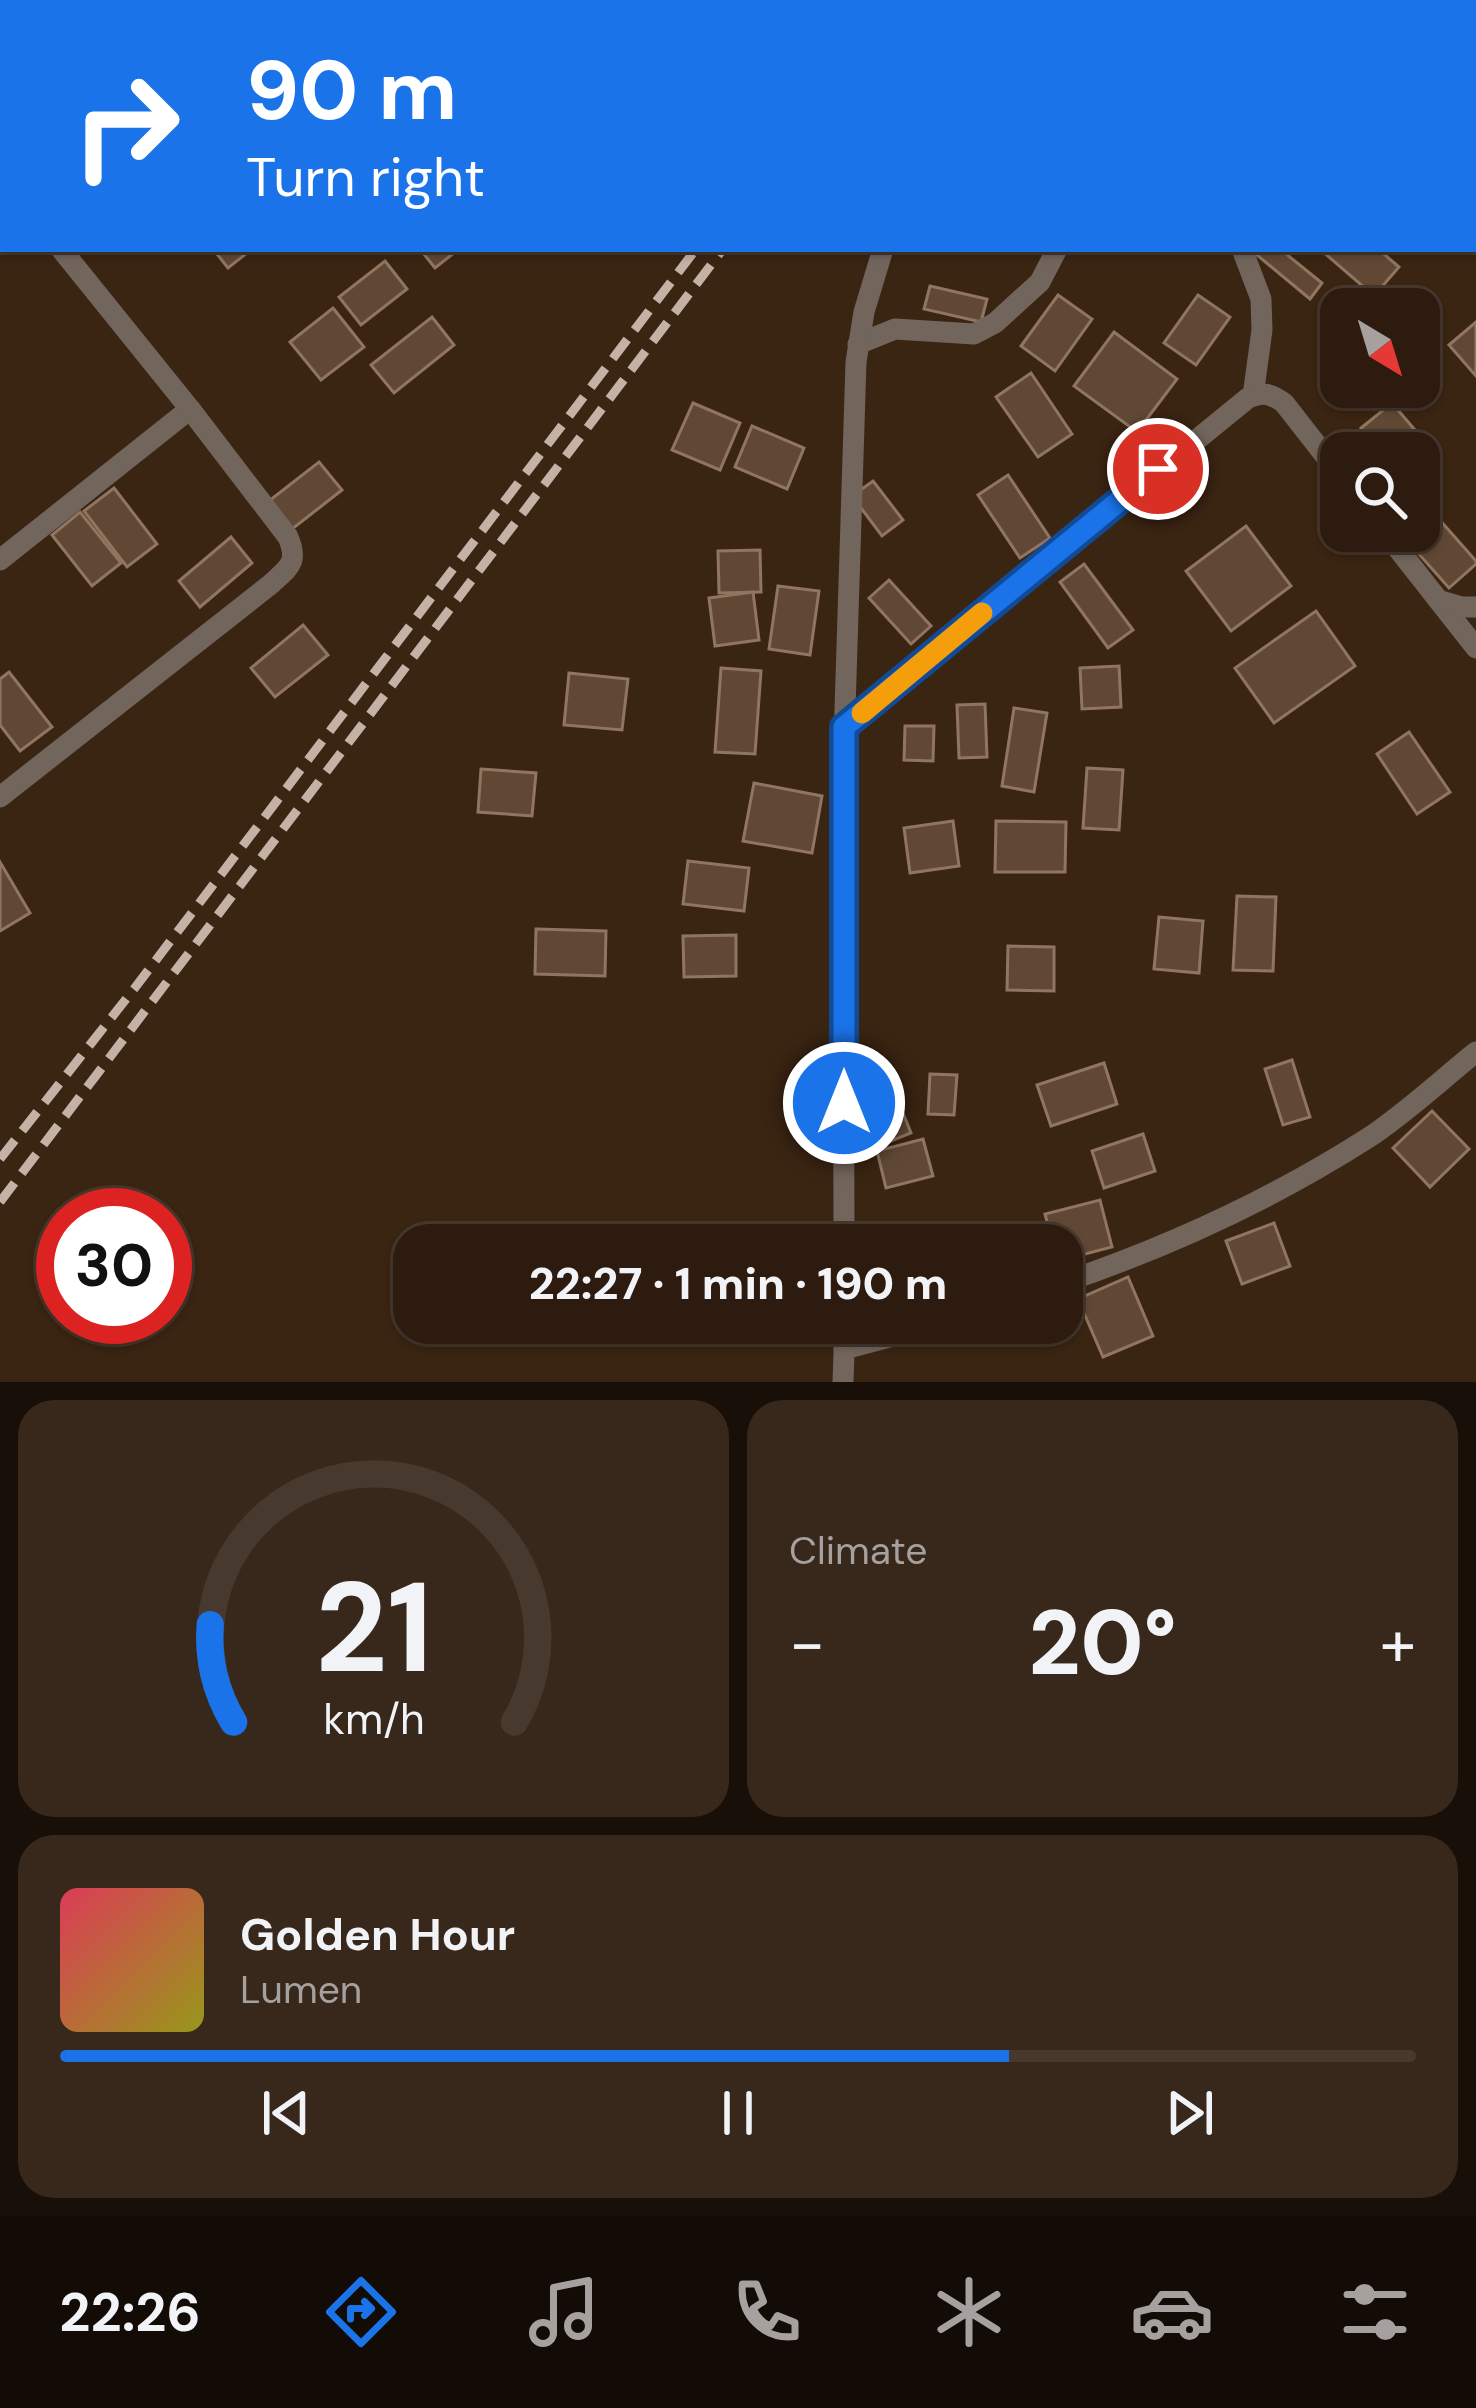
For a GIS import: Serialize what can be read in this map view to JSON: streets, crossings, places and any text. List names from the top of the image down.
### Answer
{
  "north": "bottom right",
  "page": {
    "turn": ["90 m", "Turn right"],
    "limit": "30",
    "trip": "22:27 · 1 min · 190 m",
    "tile": "Climate",
    "heat": ["−", "20°", "+"],
    "song": ["Golden Hour", "Lumen"],
    "tabs": "22:26",
    "gauge": ["21", "km/h"]
  }
}
